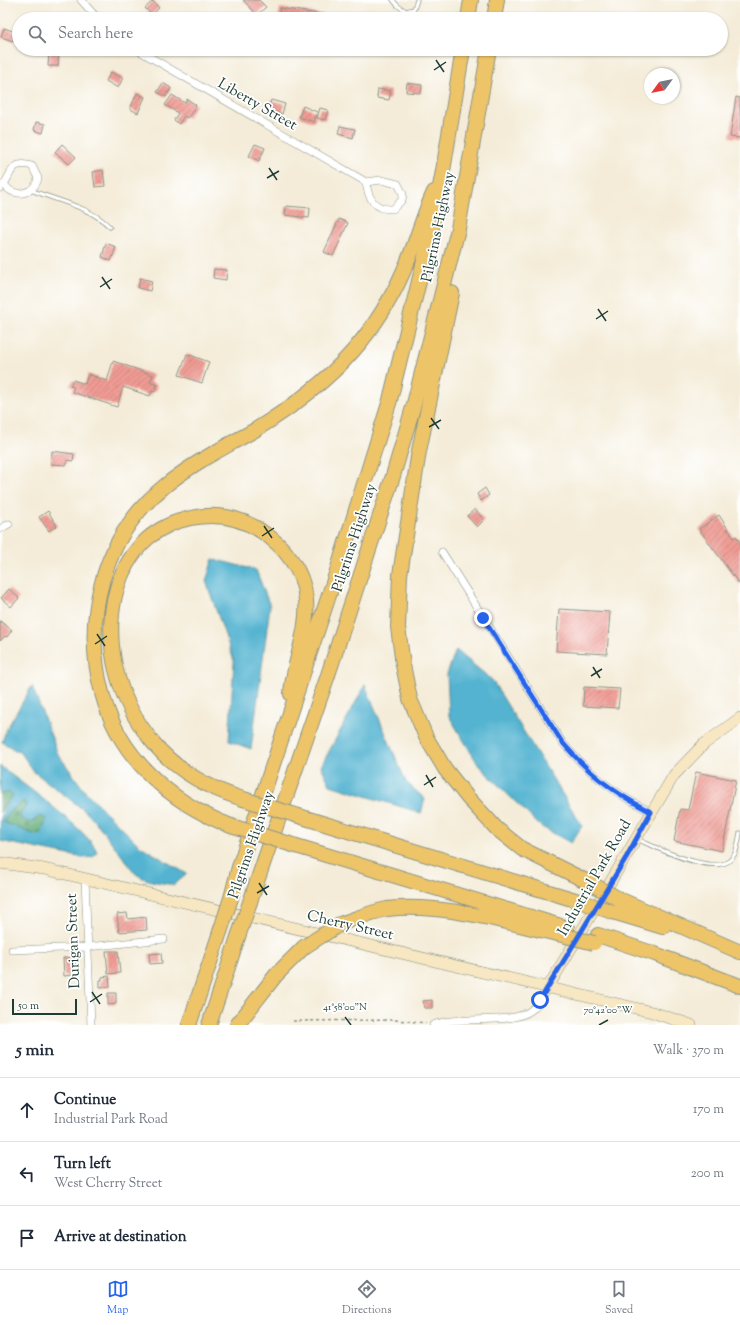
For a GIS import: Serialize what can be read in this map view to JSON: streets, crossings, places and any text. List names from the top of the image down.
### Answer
{
  "streets": {
    "highway": ["Pilgrims Highway"],
    "main road": ["Industrial Park Road", "Cherry Street"],
    "street": ["Liberty Street", "Durigan Street"]
  },
  "crossings": [
    ["Industrial Park Road", "Cherry Street"],
    ["Cherry Street", "Durigan Street"]
  ],
  "scale_bar": "50 m",
  "north": "bottom left",
  "page": {
    "search": "Search here",
    "scale": "50 m",
    "heading": ["5 min", "Walk · 370 m"],
    "list": [
      ["Continue", "Industrial Park Road", "170 m"],
      ["Turn left", "West Cherry Street", "200 m"],
      "Arrive at destination"
    ],
    "nav": ["Map", "Directions", "Saved"]
  },
  "coordinates": ["41°58'00\"N", "70°42'00\"W"]
}
